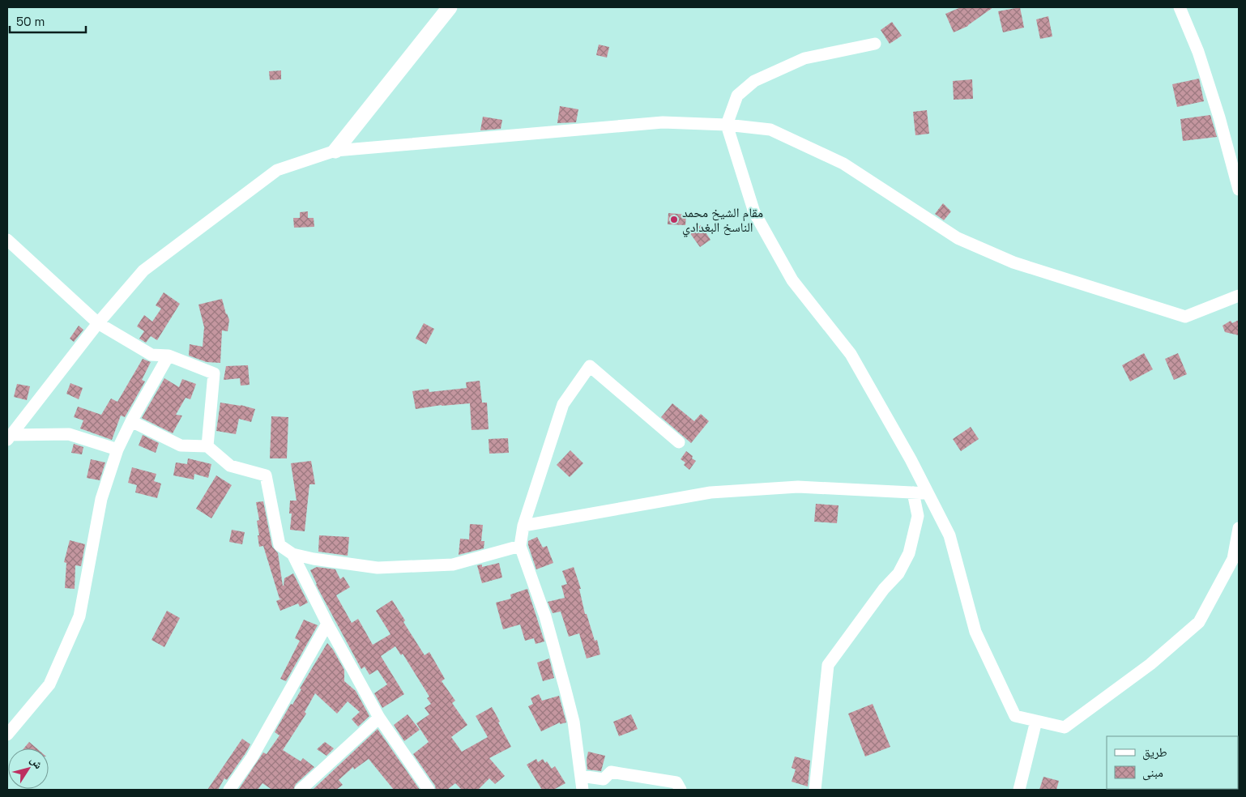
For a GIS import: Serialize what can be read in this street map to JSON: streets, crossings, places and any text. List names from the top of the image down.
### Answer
{
  "places": ["مقام الشيخ محمد الناسخ البغدادي"],
  "legend": ["طريق", "مبنى"],
  "scale_bar": "50 m",
  "north": "top right"
}
